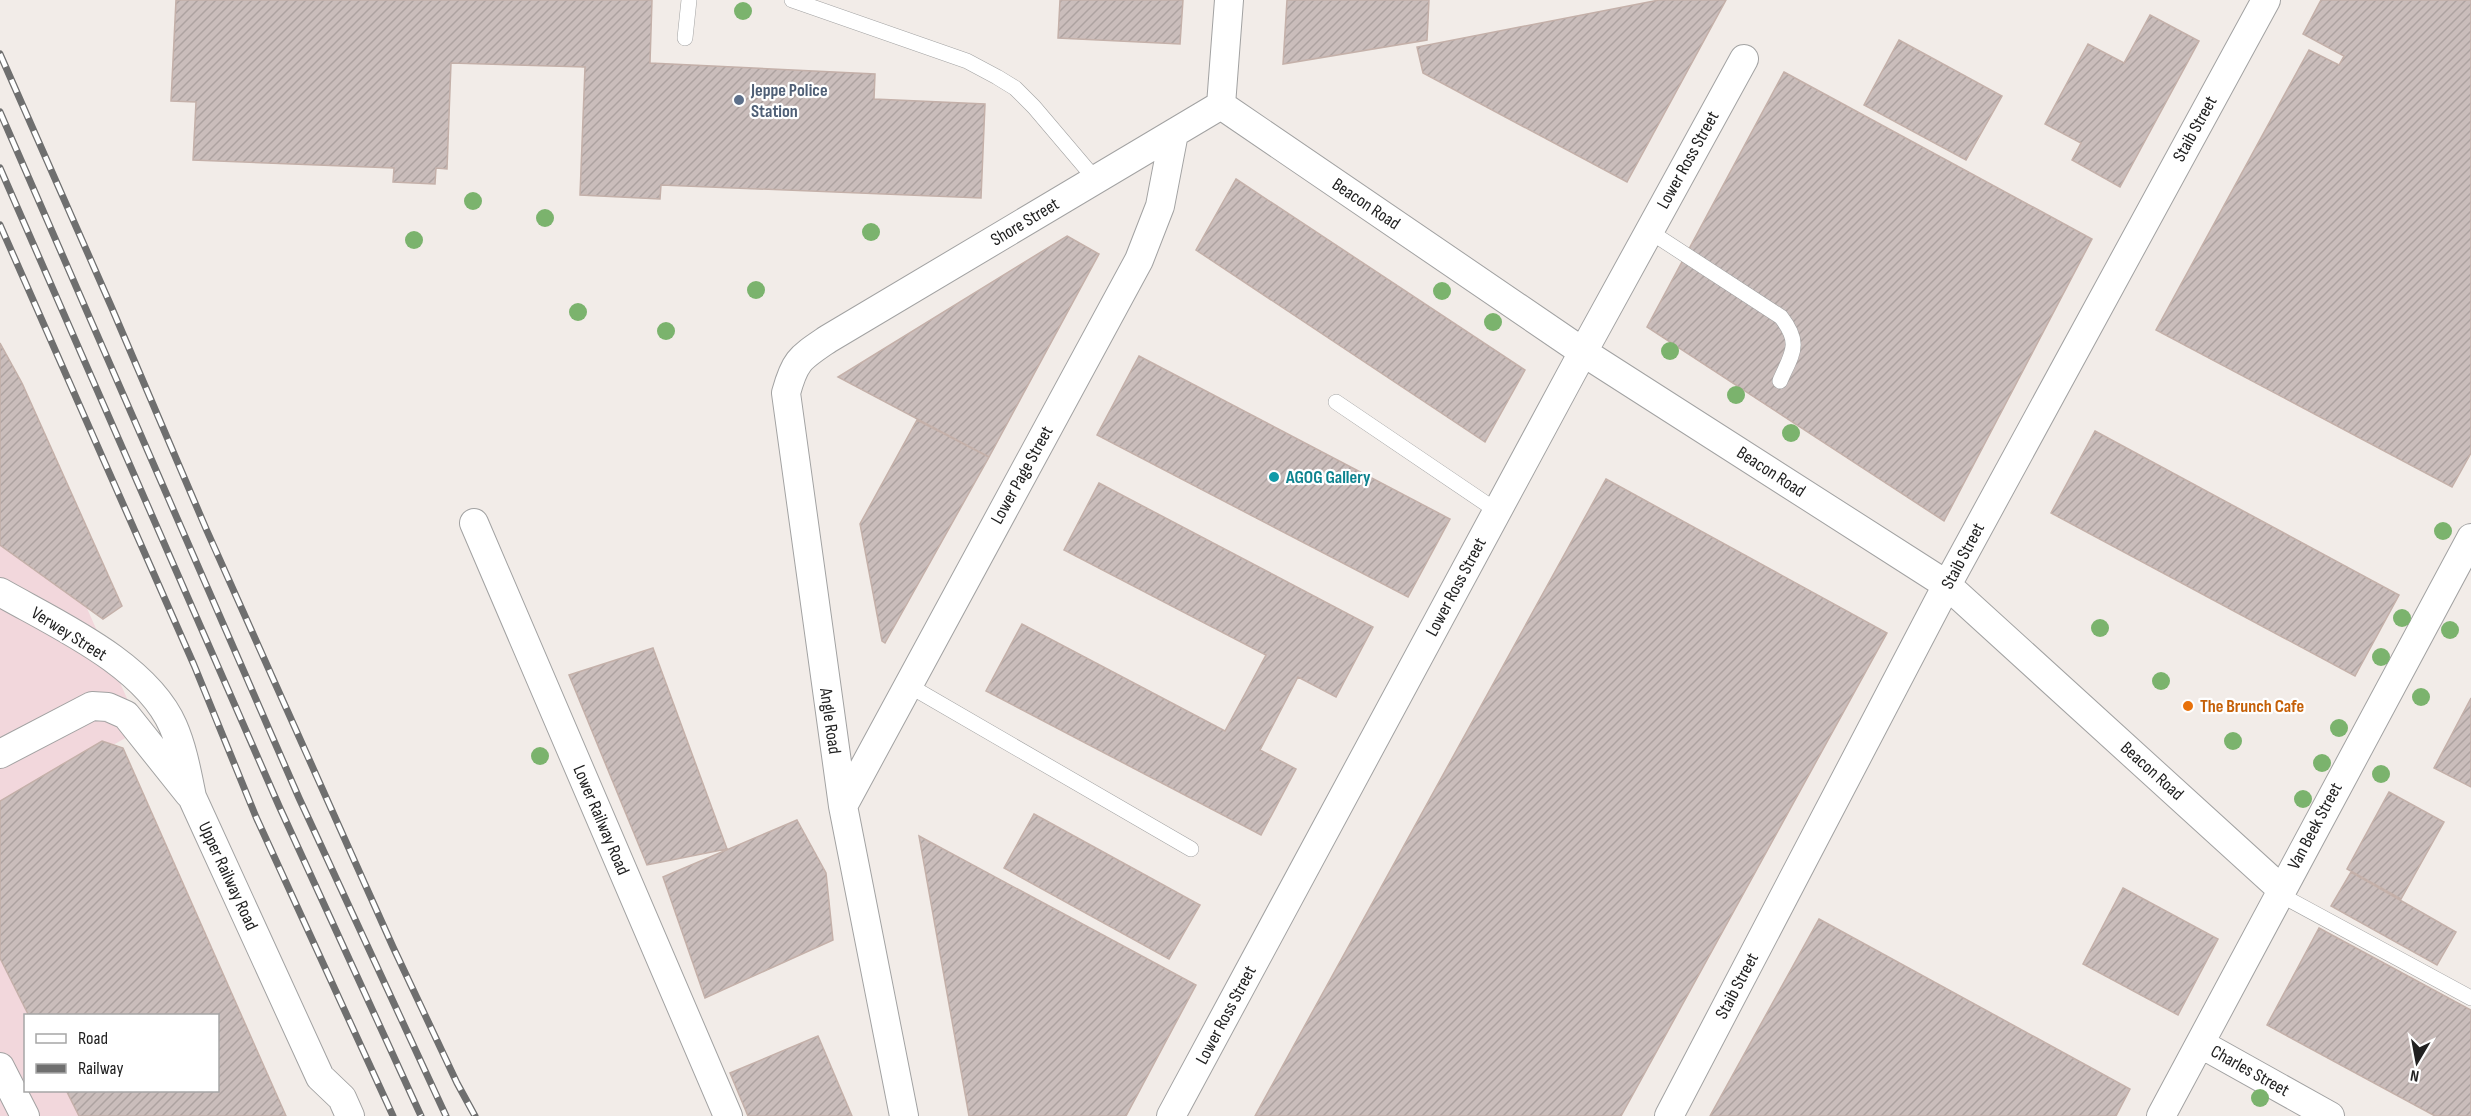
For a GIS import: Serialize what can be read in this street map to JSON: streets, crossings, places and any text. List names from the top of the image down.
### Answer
{
  "streets": {
    "street": [
      "Staib Street",
      "Lower Ross Street",
      "Beacon Road",
      "Shore Street",
      "Lower Page Street",
      "Verwey Street",
      "Angle Road",
      "Lower Railway Road",
      "Van Beek Street",
      "Upper Railway Road",
      "Charles Street"
    ]
  },
  "crossings": [
    ["Staib Street", "Beacon Road"],
    ["Lower Ross Street", "Beacon Road"],
    ["Beacon Road", "Shore Street"],
    ["Beacon Road", "Van Beek Street"],
    ["Shore Street", "Lower Page Street"],
    ["Shore Street", "Angle Road"],
    ["Lower Page Street", "Angle Road"],
    ["Verwey Street", "Upper Railway Road"],
    ["Van Beek Street", "Charles Street"]
  ],
  "places": ["Jeppe Police Station", "AGOG Gallery", "The Brunch Cafe"],
  "legend": ["Road", "Railway"],
  "north": "bottom"
}
